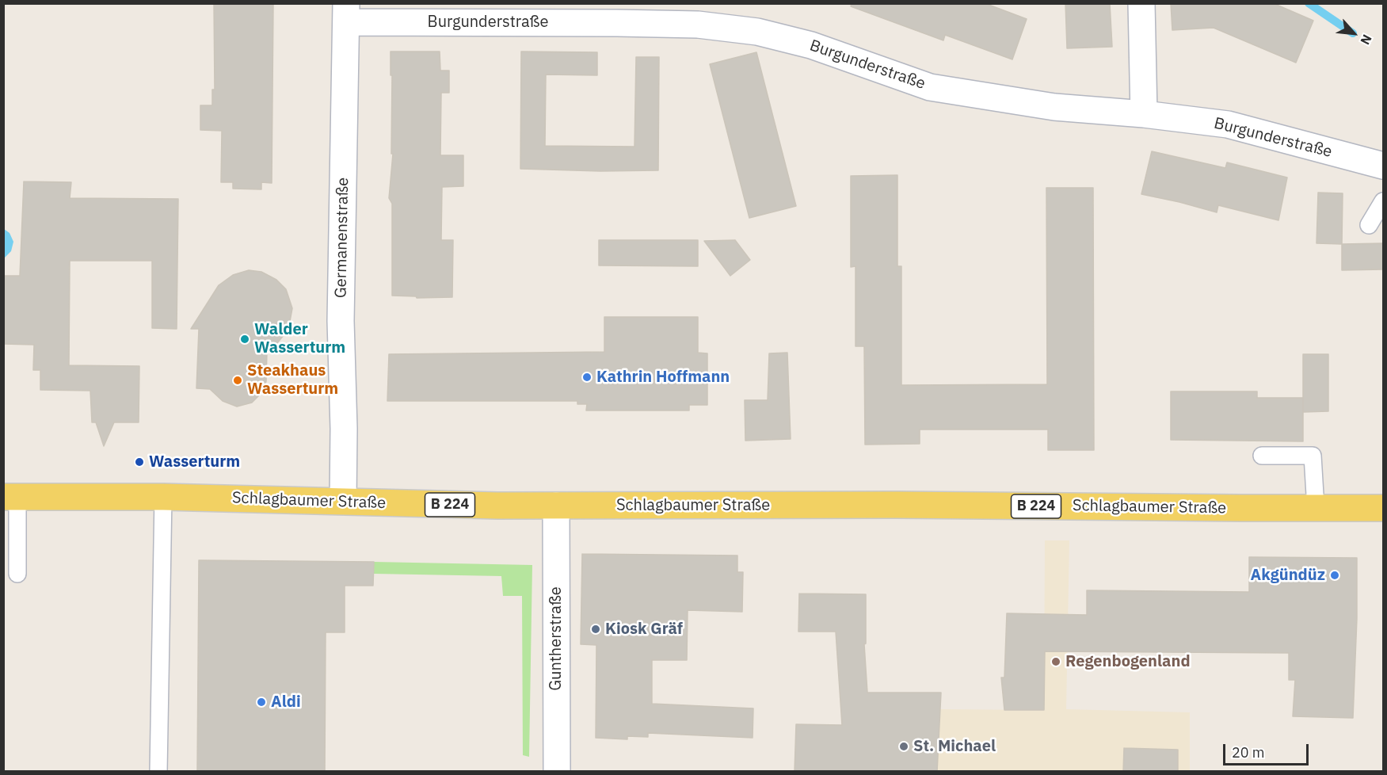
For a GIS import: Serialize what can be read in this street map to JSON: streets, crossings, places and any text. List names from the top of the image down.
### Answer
{
  "streets": {
    "main road": ["Schlagbaumer Straße", "B 224"],
    "street": ["Burgunderstraße", "Germanenstraße", "Guntherstraße"]
  },
  "crossings": [
    ["Burgunderstraße", "Germanenstraße"],
    ["Germanenstraße", "Schlagbaumer Straße"],
    ["Schlagbaumer Straße", "Guntherstraße"]
  ],
  "places": [
    "Walder Wasserturm",
    "Kathrin Hoffmann",
    "Steakhaus Wasserturm",
    "Wasserturm",
    "Akgündüz",
    "Kiosk Gräf",
    "Regenbogenland",
    "Aldi",
    "St. Michael"
  ],
  "scale_bar": "20 m",
  "north": "bottom right"
}
